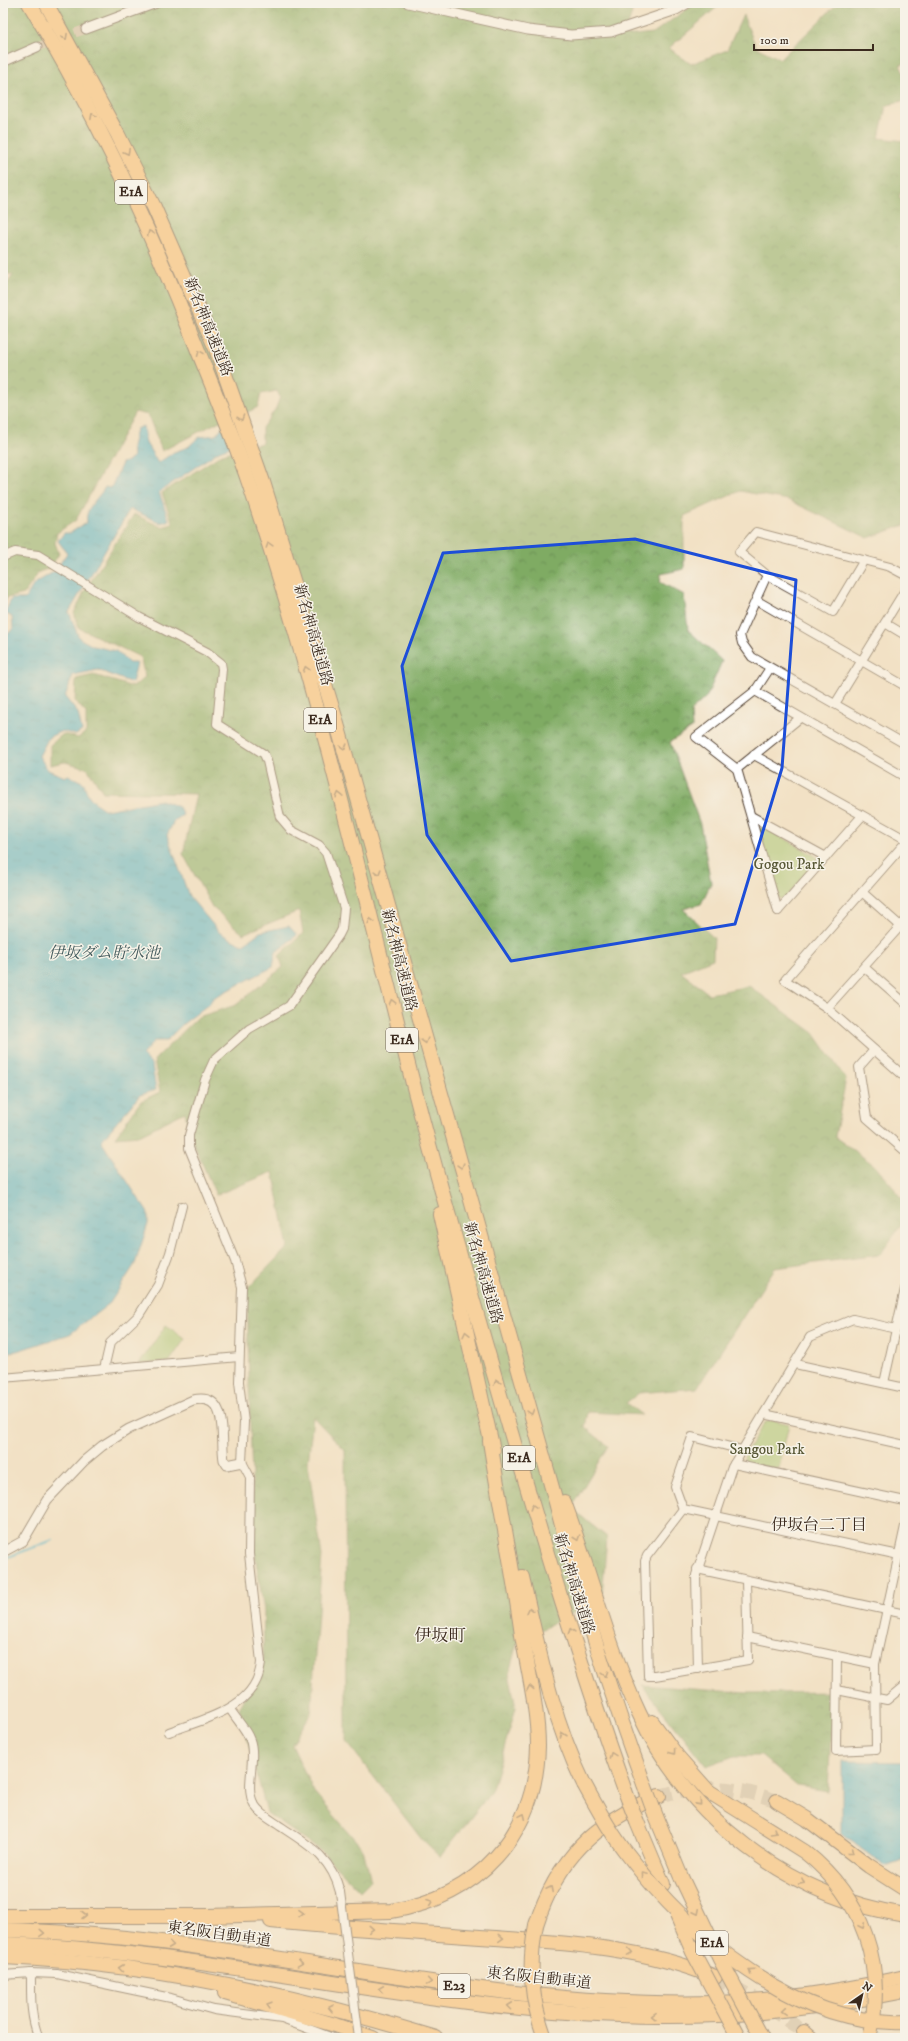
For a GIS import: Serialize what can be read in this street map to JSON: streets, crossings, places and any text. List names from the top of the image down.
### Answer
{
  "streets": {
    "highway": [
      "E1A",
      "新名神高速道路",
      "東名阪自動車道",
      "E23"
    ]
  },
  "districts": ["伊坂台二丁目", "伊坂町"],
  "water": ["伊坂ダム貯水池"],
  "parks": ["Gogou Park", "Sangou Park"],
  "scale_bar": "100 m",
  "north": "top right"
}
